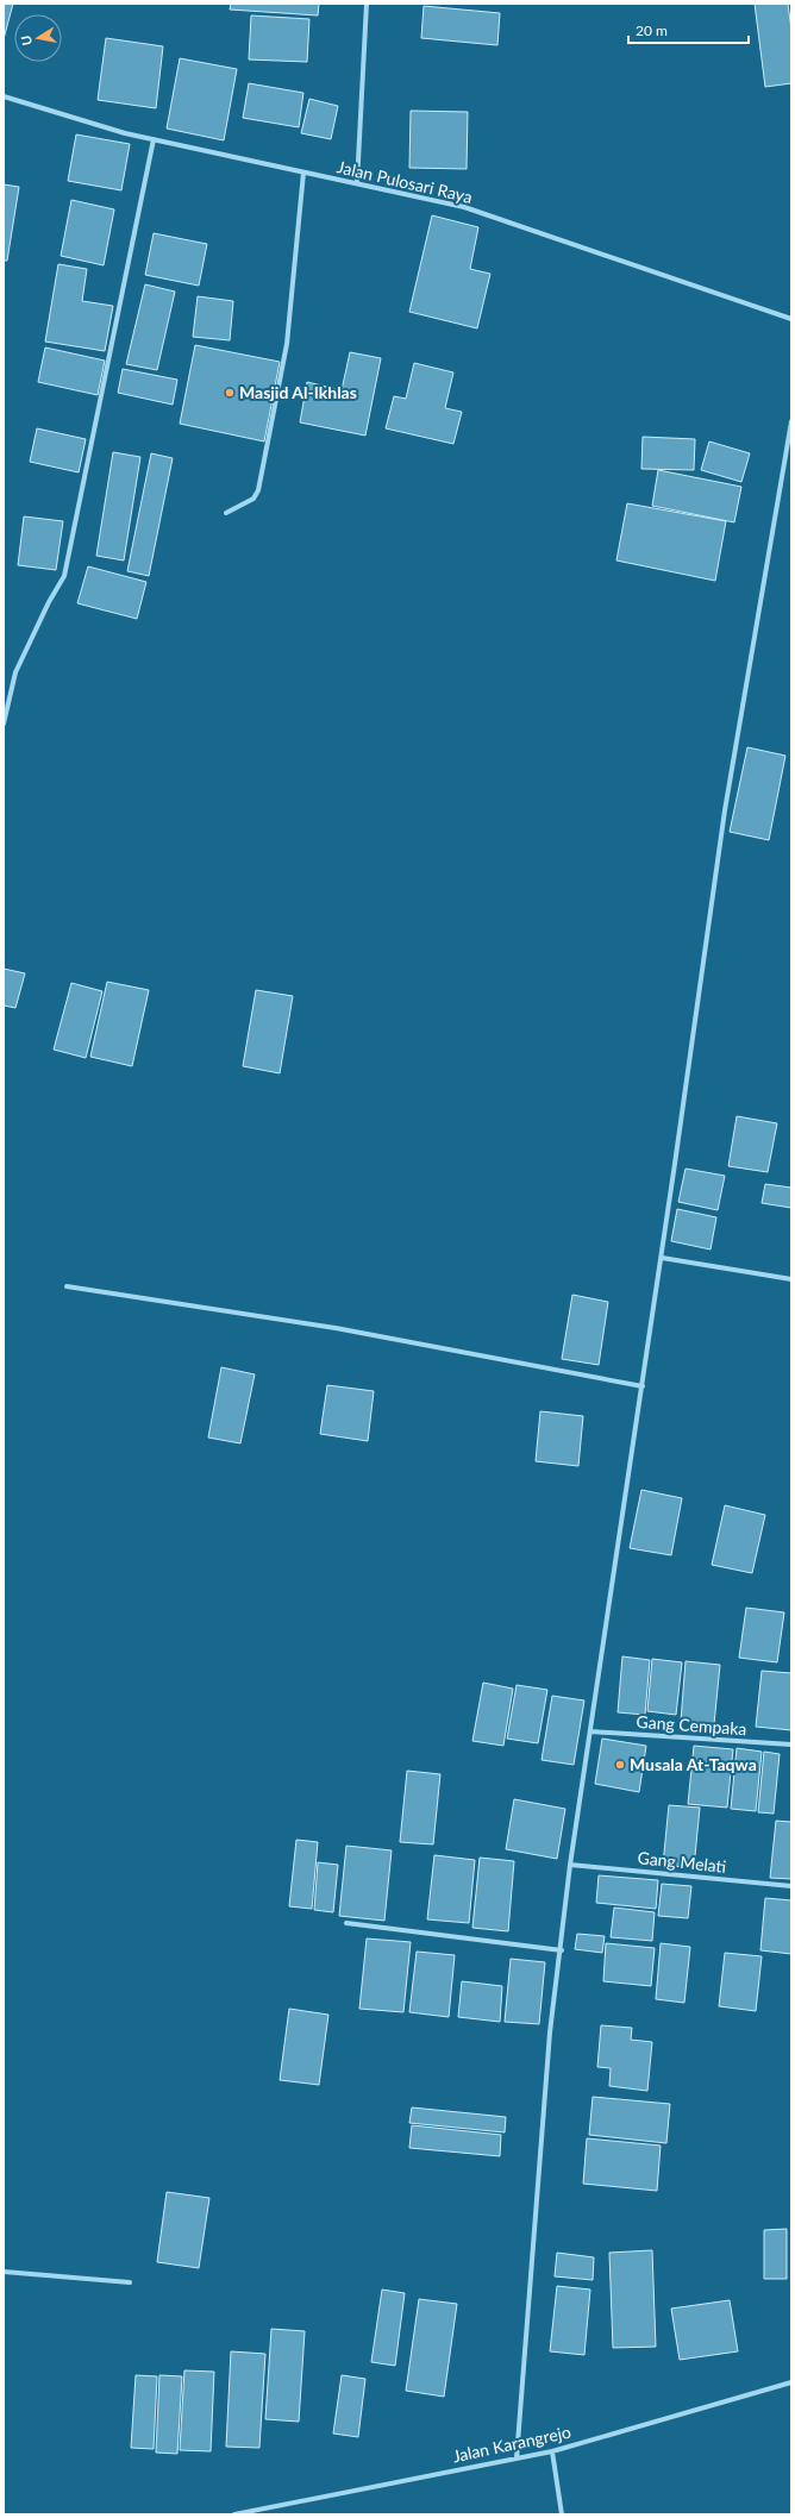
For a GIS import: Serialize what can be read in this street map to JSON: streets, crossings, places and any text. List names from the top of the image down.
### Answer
{
  "streets": {
    "street": [
      "Jalan Pulosari Raya",
      "Gang Cempaka",
      "Gang Melati",
      "Jalan Karangrejo"
    ]
  },
  "places": ["Masjid Al-Ikhlas", "Musala At-Taqwa"],
  "scale_bar": "20 m",
  "north": "left"
}
